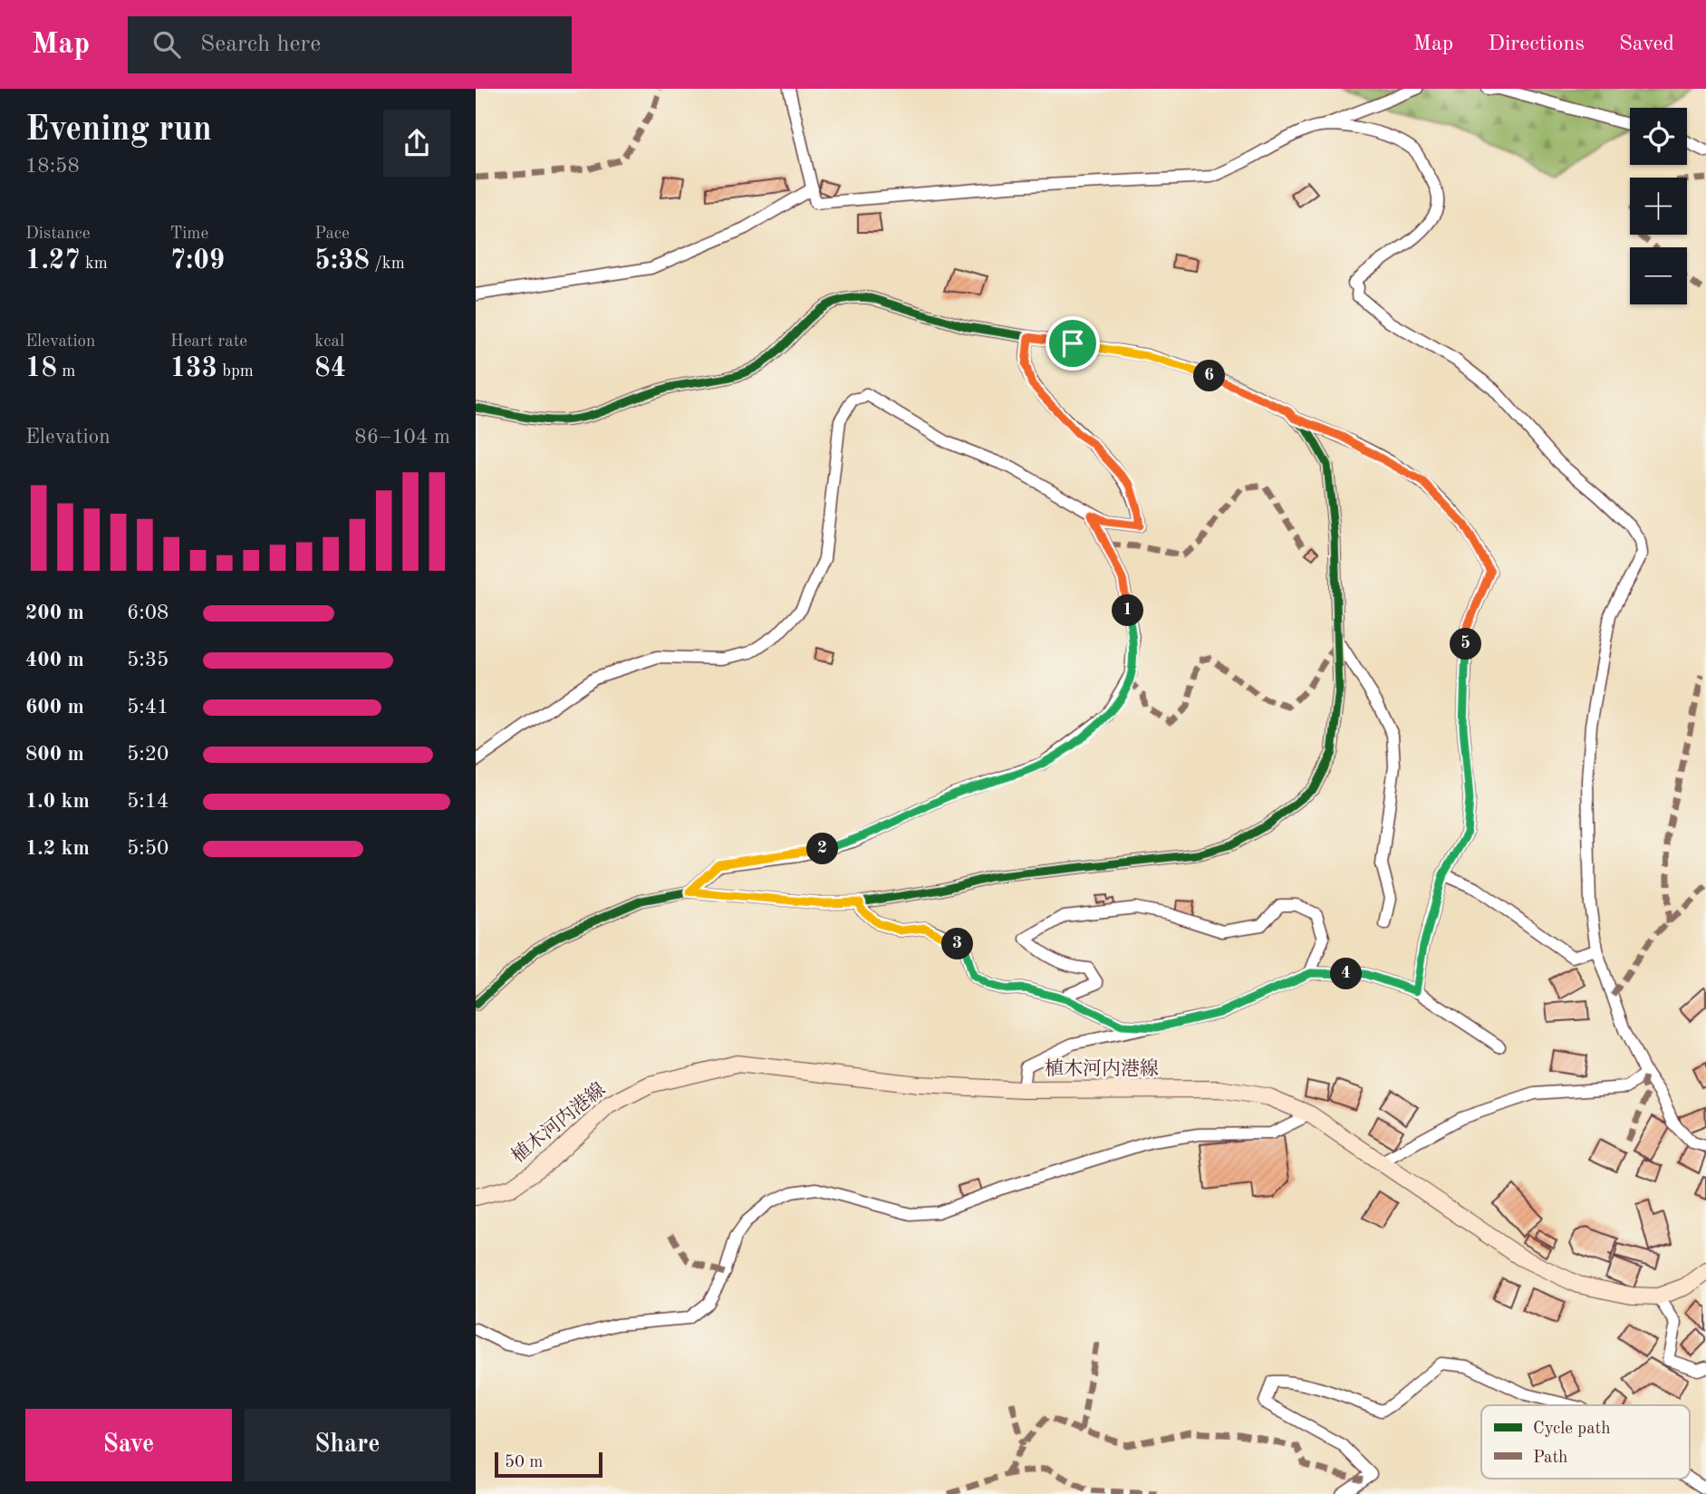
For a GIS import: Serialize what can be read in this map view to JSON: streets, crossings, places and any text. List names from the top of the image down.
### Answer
{
  "streets": {
    "main road": ["植木河内港線"]
  },
  "legend": ["Cycle path", "Path"],
  "scale_bar": "50 m",
  "page": {
    "header": "Map",
    "search": "Search here",
    "nav": ["Map", "Directions", "Saved"],
    "heading": ["Evening run", "18:58"],
    "map_buttons": ["+", "−"],
    "stats": [
      ["Distance", "1.27 km"],
      ["Time", "7:09"],
      ["Pace", "5:38 /km"],
      ["Elevation", "18 m"],
      ["Heart rate", "133 bpm"],
      ["kcal", "84"]
    ],
    "pins": [
      "6",
      "1",
      "5",
      "2",
      "3",
      "4"
    ],
    "chart": ["Elevation", "86–104 m"],
    "list": [
      {
        "name": "200 m",
        "note": "6:08"
      },
      {
        "name": "400 m",
        "note": "5:35"
      },
      {
        "name": "600 m",
        "note": "5:41"
      },
      {
        "name": "800 m",
        "note": "5:20"
      },
      {
        "name": "1.0 km",
        "note": "5:14"
      },
      {
        "name": "1.2 km",
        "note": "5:50"
      }
    ],
    "buttons": ["Save", "Share"],
    "scale": "50 m"
  }
}
